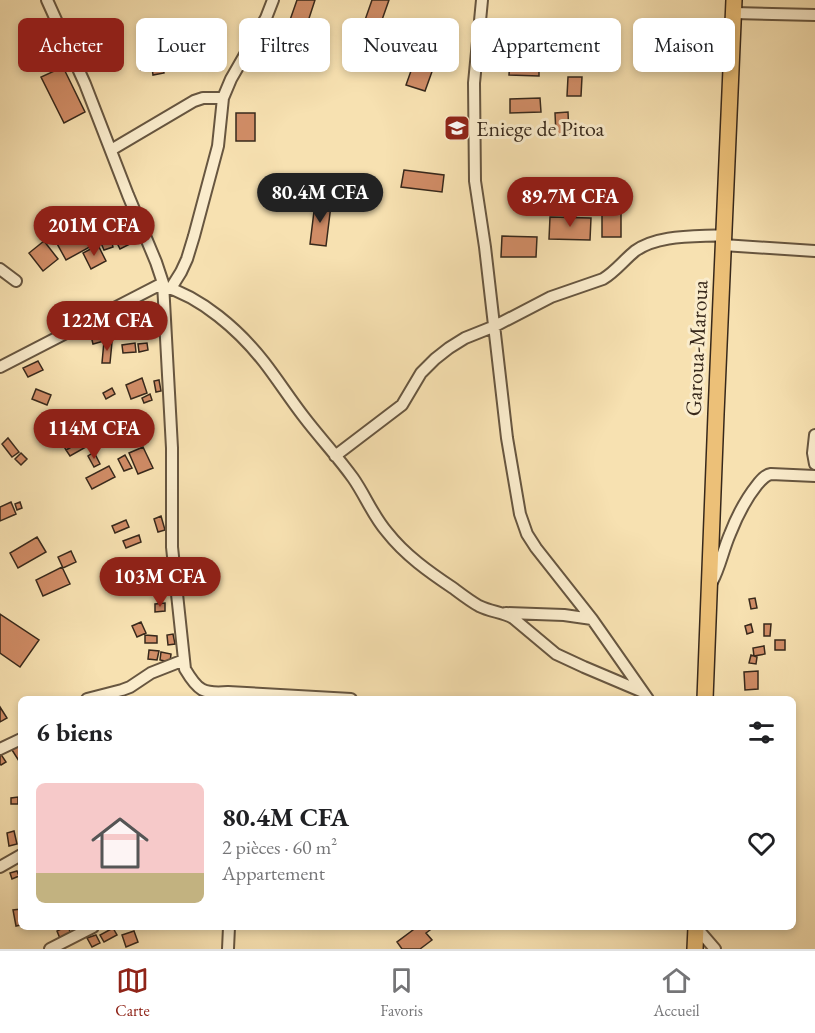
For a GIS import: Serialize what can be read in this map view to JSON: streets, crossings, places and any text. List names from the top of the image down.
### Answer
{
  "streets": {
    "highway": ["Garoua-Maroua"]
  },
  "places": {
    "school or university": ["Eniege de Pitoa"]
  },
  "page": {
    "chip": [
      "Acheter",
      "Louer",
      "Filtres",
      "Nouveau",
      "Appartement",
      "Maison"
    ],
    "price": [
      "80.4M CFA",
      "89.7M CFA",
      "201M CFA",
      "122M CFA",
      "114M CFA",
      "103M CFA"
    ],
    "heading": "6 biens",
    "list": [
      {
        "name": "80.4M CFA",
        "note": "2 pièces · 60 m² · Appartement"
      }
    ],
    "tabs": ["Carte", "Favoris", "Accueil"]
  }
}
